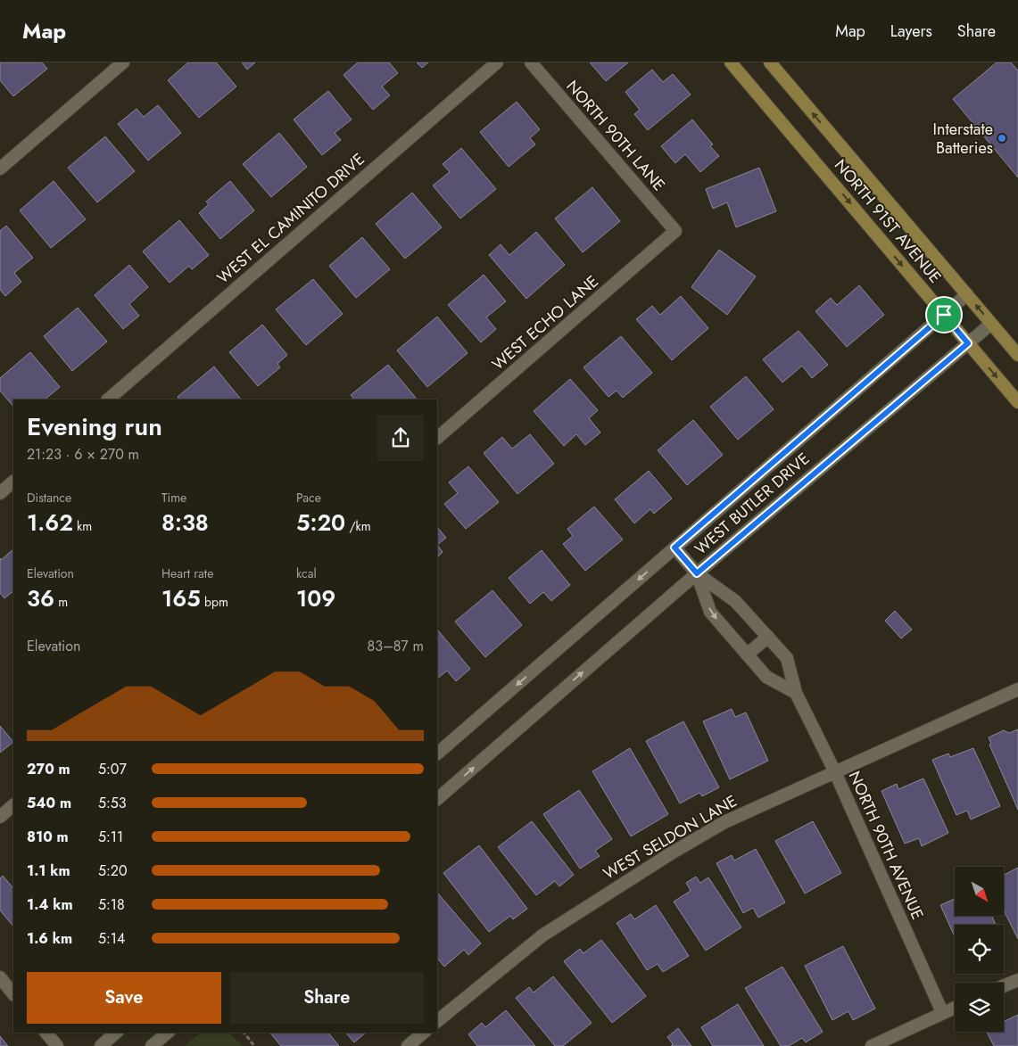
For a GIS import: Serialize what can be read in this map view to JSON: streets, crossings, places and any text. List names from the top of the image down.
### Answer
{
  "streets": {
    "main road": ["NORTH 91ST AVENUE"],
    "street": [
      "NORTH 90TH LANE",
      "WEST EL CAMINITO DRIVE",
      "WEST ECHO LANE",
      "WEST BUTLER DRIVE",
      "WEST SELDON LANE",
      "NORTH 90TH AVENUE"
    ]
  },
  "crossings": [
    ["NORTH 90TH LANE", "WEST ECHO LANE"],
    ["NORTH 91ST AVENUE", "WEST BUTLER DRIVE"],
    ["WEST BUTLER DRIVE", "NORTH 90TH AVENUE"],
    ["WEST SELDON LANE", "NORTH 90TH AVENUE"]
  ],
  "places": ["Interstate Batteries"],
  "north": "bottom right",
  "page": {
    "header": "Map",
    "nav": ["Map", "Layers", "Share"],
    "heading": ["Evening run", "21:23 · 6 × 270 m"],
    "stats": [
      ["Distance", "1.62 km"],
      ["Time", "8:38"],
      ["Pace", "5:20 /km"],
      ["Elevation", "36 m"],
      ["Heart rate", "165 bpm"],
      ["kcal", "109"]
    ],
    "chart": ["Elevation", "83–87 m"],
    "list": [
      {
        "name": "270 m",
        "note": "5:07"
      },
      {
        "name": "540 m",
        "note": "5:53"
      },
      {
        "name": "810 m",
        "note": "5:11"
      },
      {
        "name": "1.1 km",
        "note": "5:20"
      },
      {
        "name": "1.4 km",
        "note": "5:18"
      },
      {
        "name": "1.6 km",
        "note": "5:14"
      }
    ],
    "buttons": ["Save", "Share"]
  }
}
